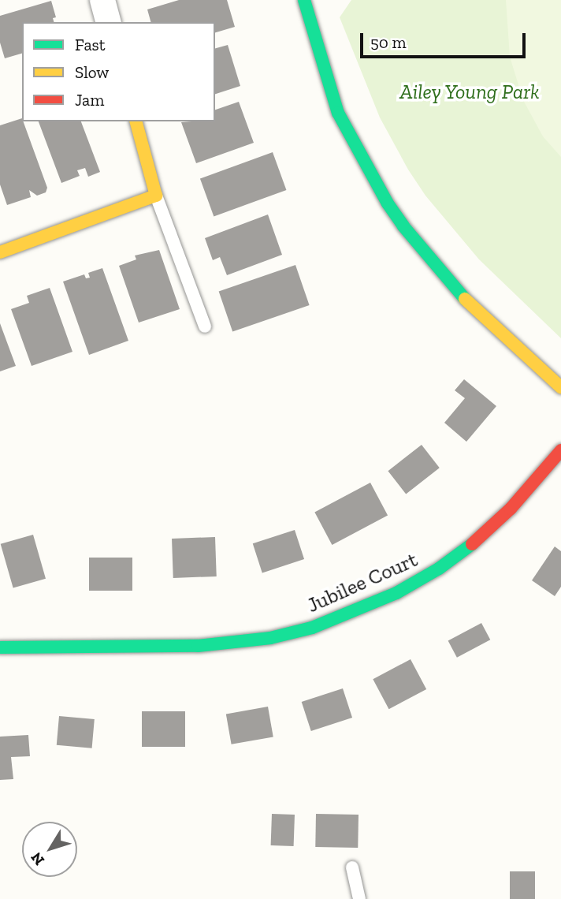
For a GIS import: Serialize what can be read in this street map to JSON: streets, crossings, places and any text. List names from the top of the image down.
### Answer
{
  "streets": {
    "street": ["Jubilee Court"]
  },
  "parks": ["Ailey Young Park"],
  "legend": ["Fast", "Slow", "Jam"],
  "scale_bar": "50 m",
  "north": "bottom left"
}
